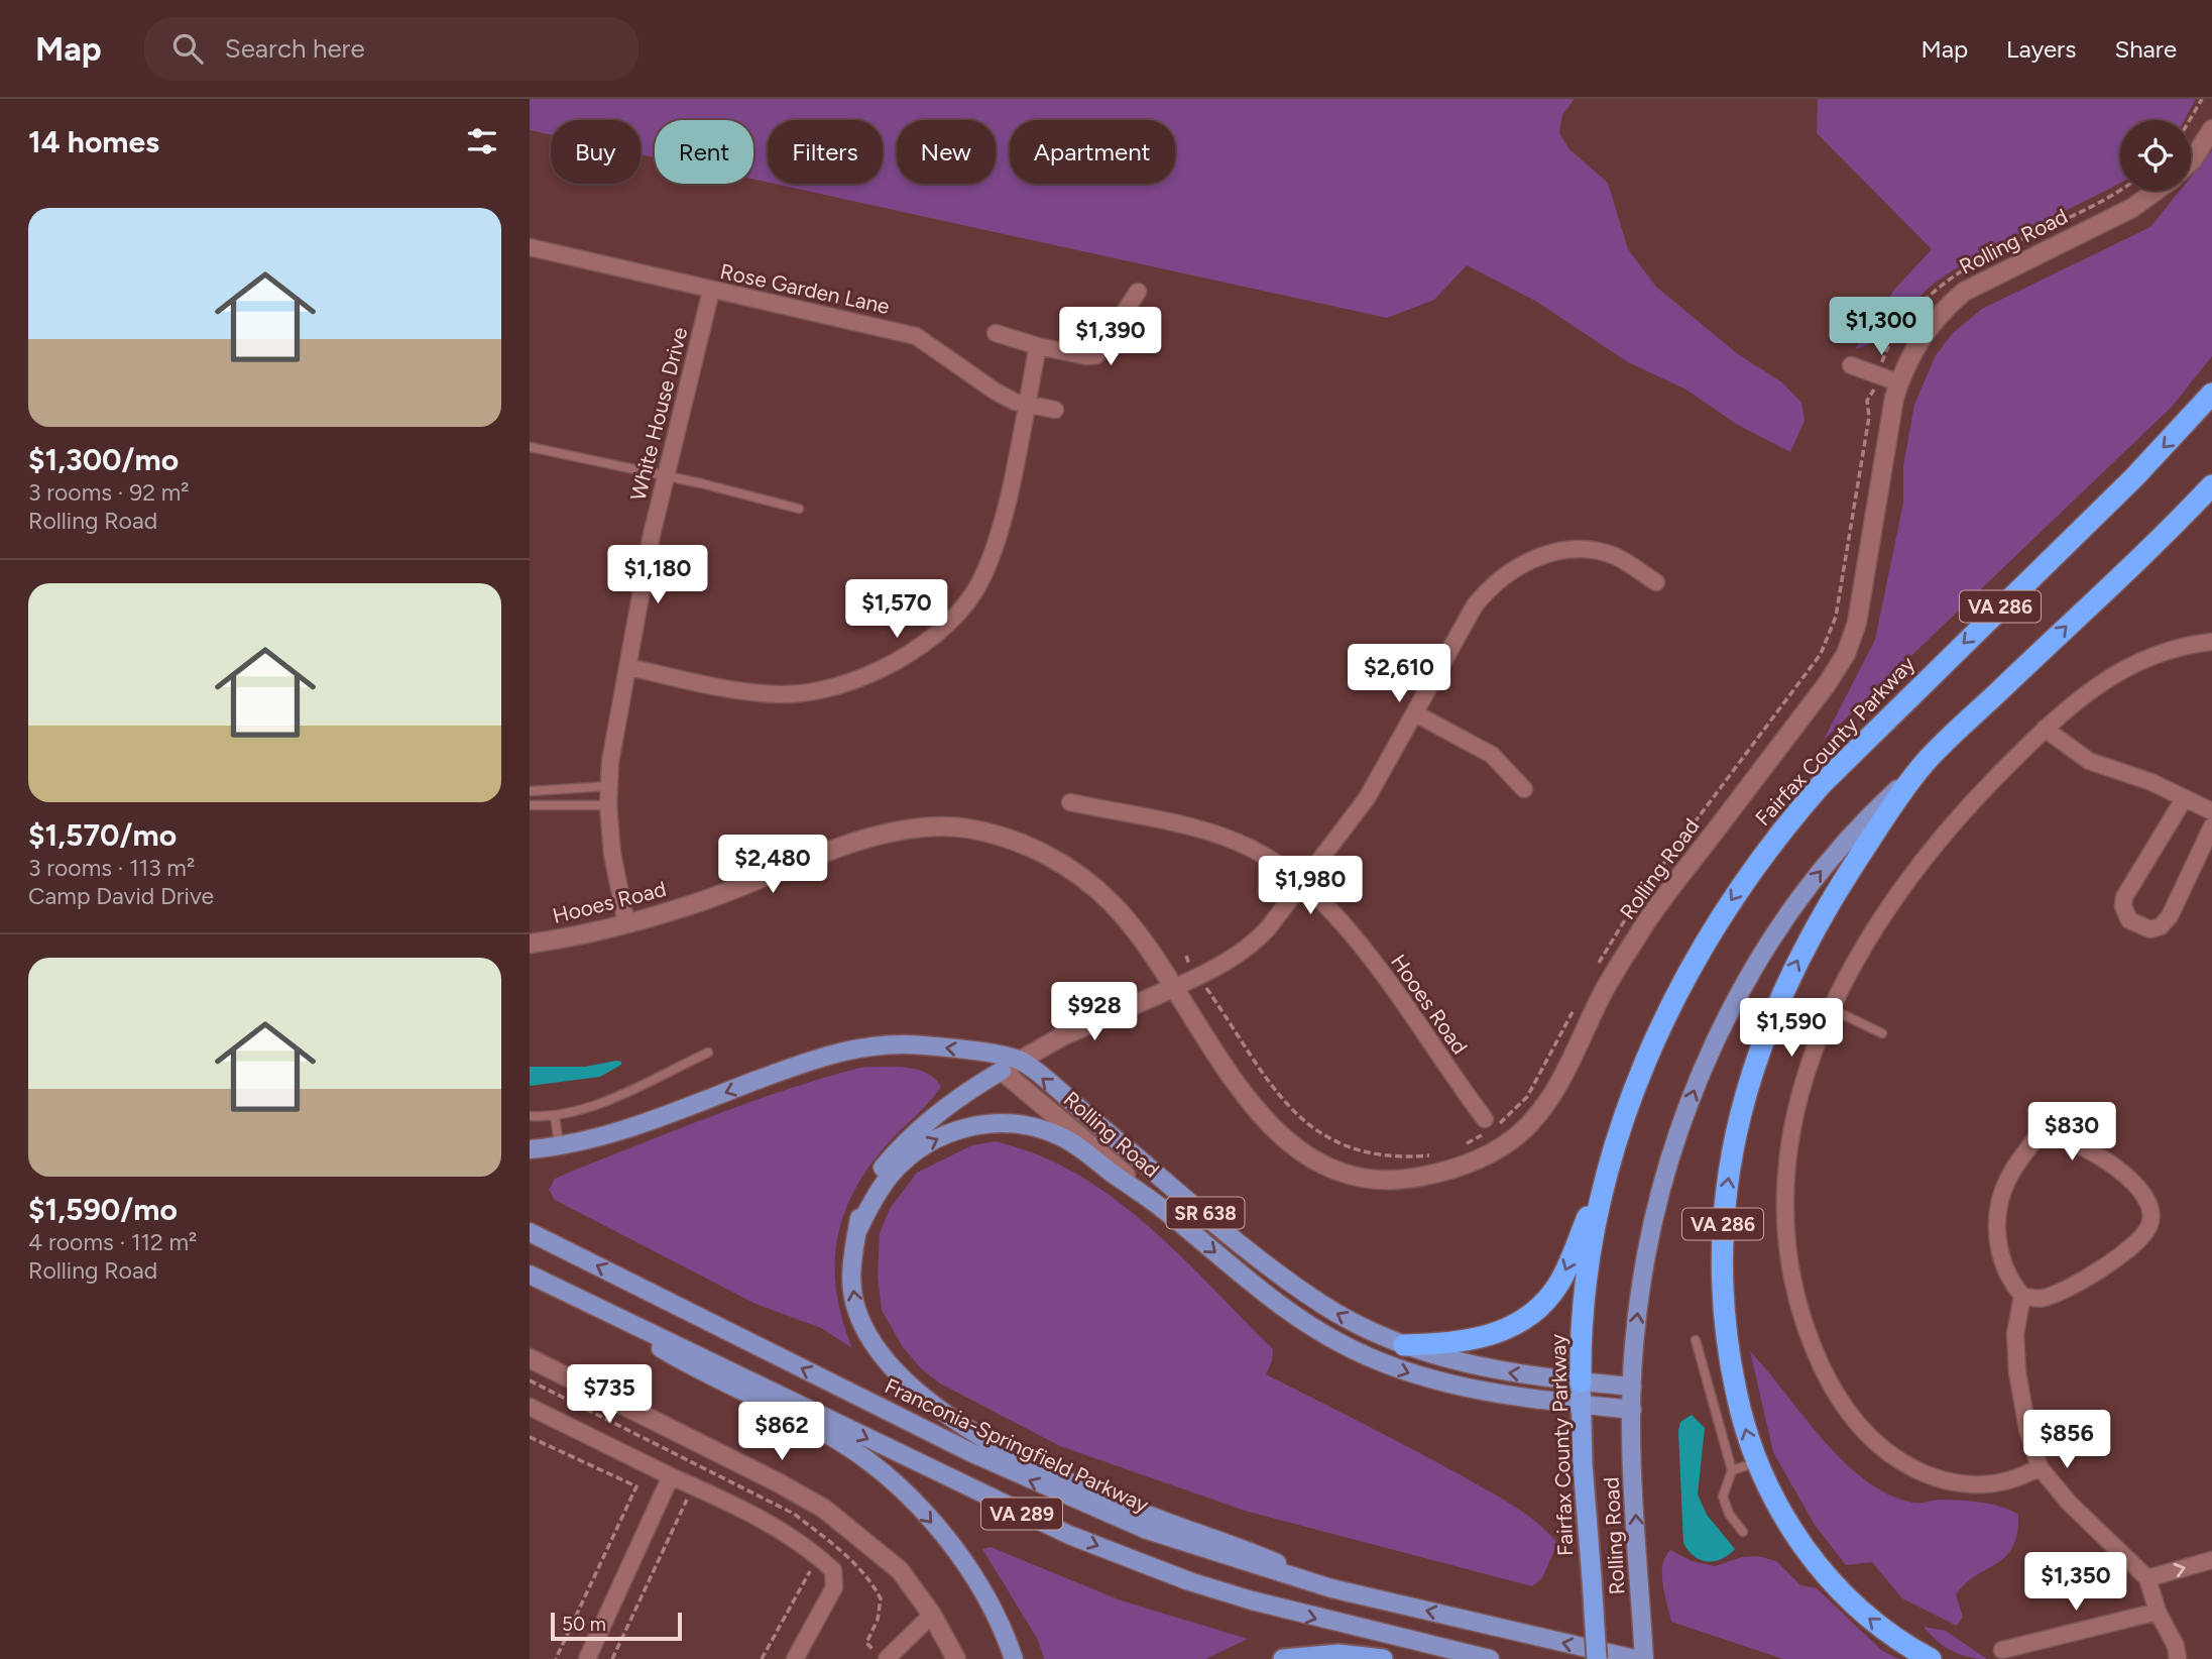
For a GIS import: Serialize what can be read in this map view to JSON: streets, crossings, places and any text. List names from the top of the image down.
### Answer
{
  "streets": {
    "highway": ["VA 286", "Fairfax County Parkway"],
    "main road": [
      "Rolling Road",
      "SR 638",
      "Franconia-Springfield Parkway",
      "VA 289"
    ],
    "street": ["Rose Garden Lane", "White House Drive", "Hooes Road"]
  },
  "crossings": [
    ["Rolling Road", "VA 286"],
    ["Rolling Road", "Fairfax County Parkway"],
    ["Rolling Road", "Hooes Road"],
    ["Rose Garden Lane", "White House Drive"],
    ["White House Drive", "Hooes Road"]
  ],
  "scale_bar": "50 m",
  "page": {
    "header": "Map",
    "search": "Search here",
    "nav": ["Map", "Layers", "Share"],
    "heading": "14 homes",
    "chip": [
      "Buy",
      "Rent",
      "Filters",
      "New",
      "Apartment"
    ],
    "list": [
      {
        "name": "$1,300/mo",
        "note": "3 rooms · 92 m² · Rolling Road"
      },
      {
        "name": "$1,570/mo",
        "note": "3 rooms · 113 m² · Camp David Drive"
      },
      {
        "name": "$1,590/mo",
        "note": "4 rooms · 112 m² · Rolling Road"
      }
    ],
    "price": [
      "$1,300",
      "$1,390",
      "$1,180",
      "$1,570",
      "$2,610",
      "$2,480",
      "$1,980",
      "$928",
      "$1,590",
      "$830",
      "$735",
      "$862",
      "$856",
      "$1,350"
    ],
    "scale": "50 m"
  }
}
